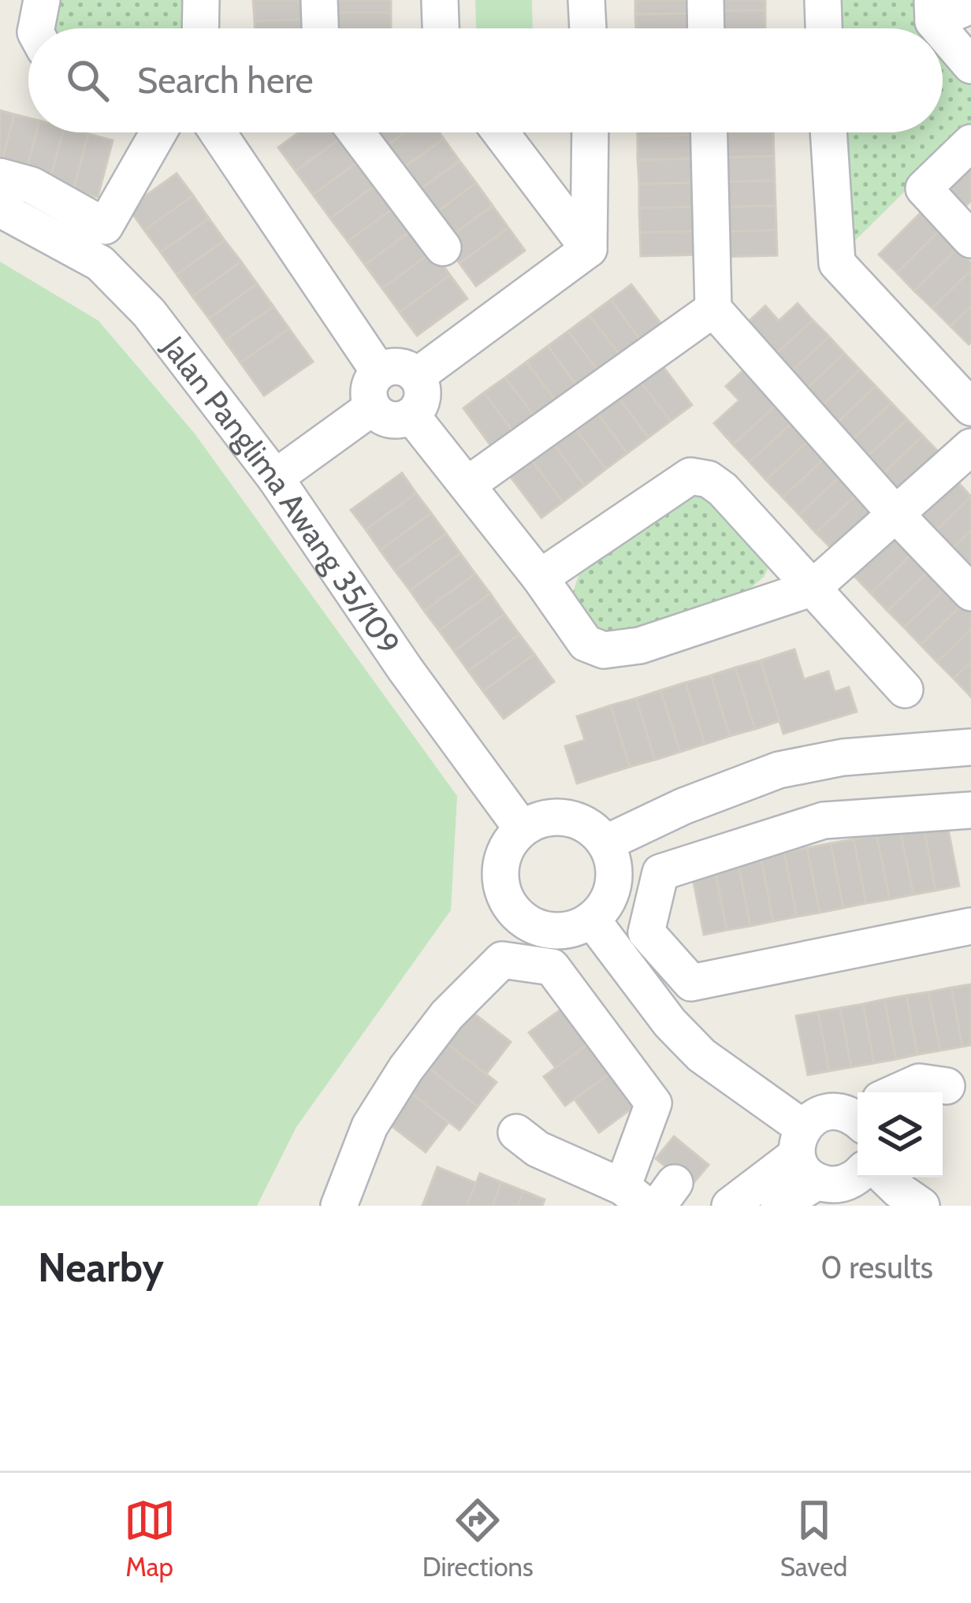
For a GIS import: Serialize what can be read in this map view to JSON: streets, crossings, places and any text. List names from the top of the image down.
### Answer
{
  "streets": {
    "street": ["Jalan Panglima Awang 35/109"]
  },
  "page": {
    "search": "Search here",
    "heading": ["Nearby", "0 results"],
    "nav": ["Map", "Directions", "Saved"]
  }
}
